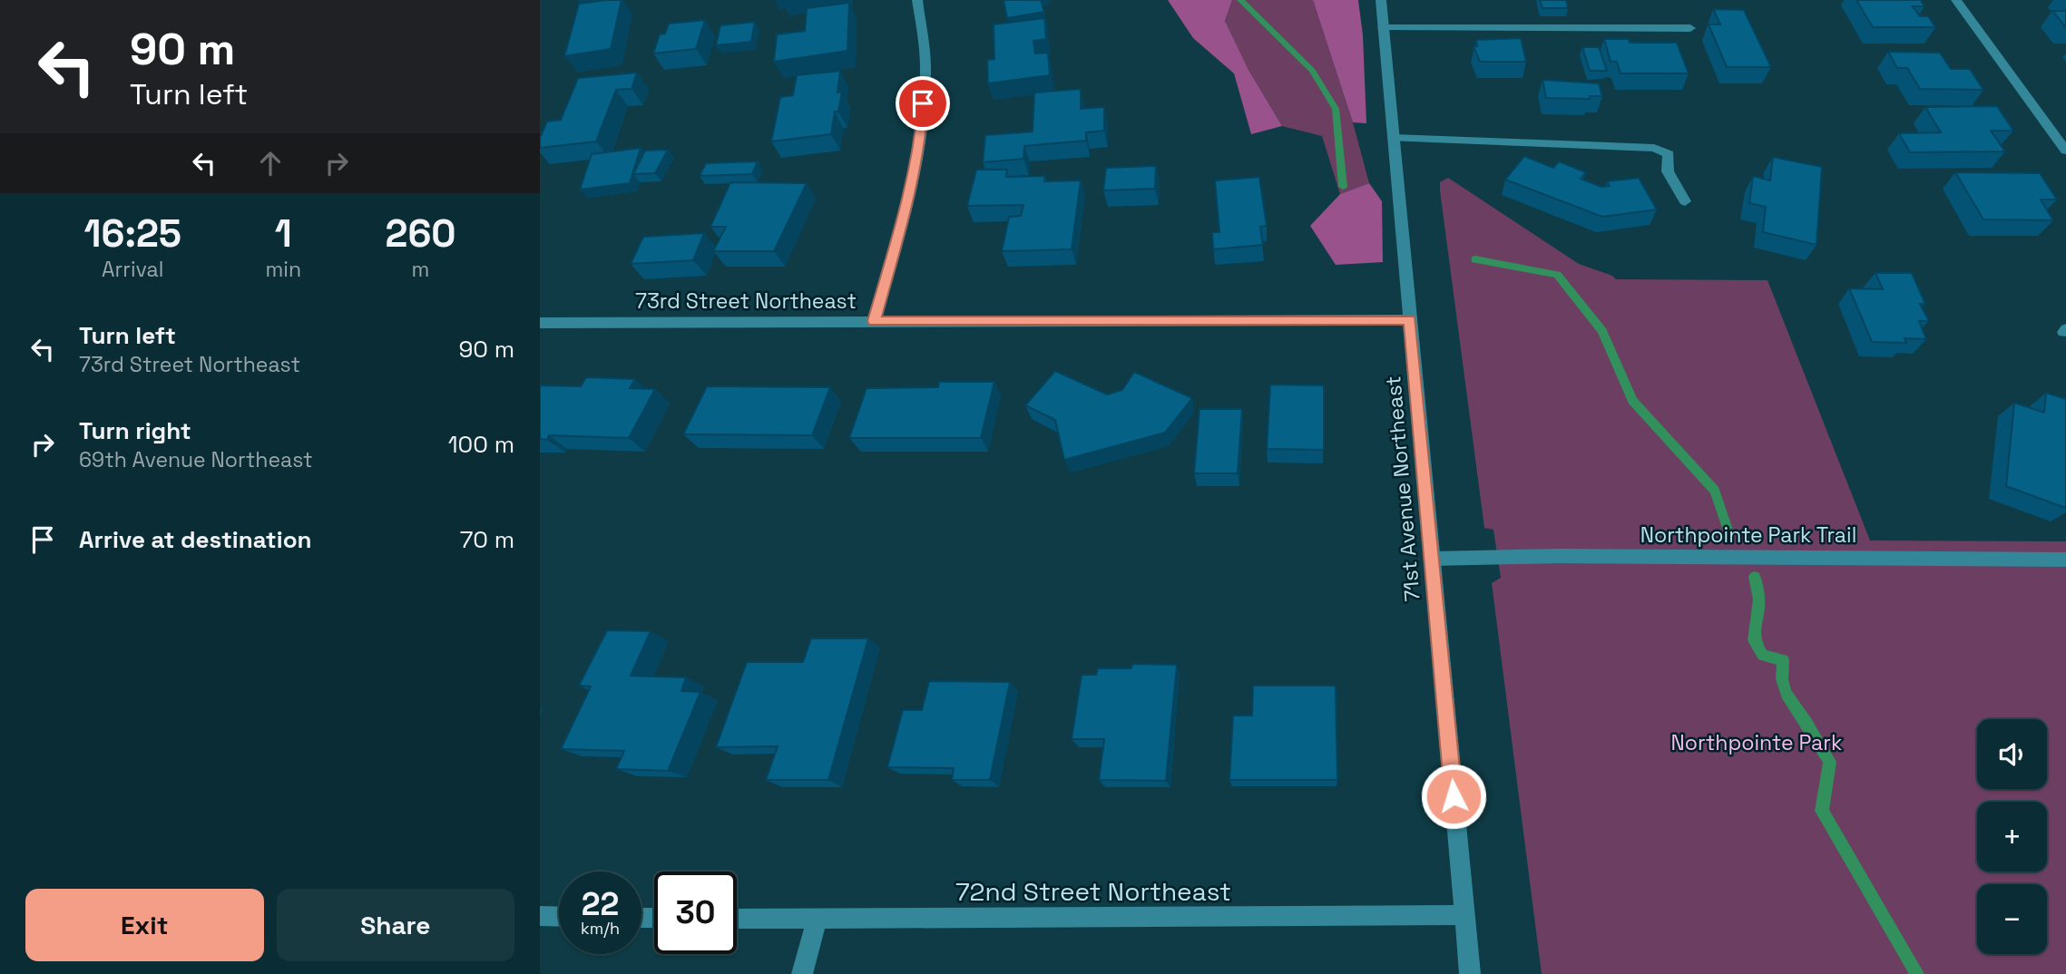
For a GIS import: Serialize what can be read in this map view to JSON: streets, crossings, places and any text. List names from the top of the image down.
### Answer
{
  "streets": {
    "street": [
      "73rd Street Northeast",
      "71st Avenue Northeast",
      "Northpointe Park Trail",
      "72nd Street Northeast"
    ]
  },
  "crossings": [
    ["73rd Street Northeast", "71st Avenue Northeast"],
    ["71st Avenue Northeast", "Northpointe Park Trail"],
    ["71st Avenue Northeast", "72nd Street Northeast"]
  ],
  "parks": ["Northpointe Park"],
  "page": {
    "turn": ["90 m", "Turn left"],
    "eta": [
      "16:25",
      "Arrival",
      "1",
      "min",
      "260",
      "m"
    ],
    "list": [
      {
        "name": "Turn left",
        "note": "73rd Street Northeast",
        "value": "90 m"
      },
      {
        "name": "Turn right",
        "note": "69th Avenue Northeast",
        "value": "100 m"
      },
      {
        "name": "Arrive at destination",
        "value": "70 m"
      }
    ],
    "map_buttons": ["+", "−"],
    "speed": "22 km/h",
    "limit": "30",
    "buttons": ["Exit", "Share"]
  }
}
